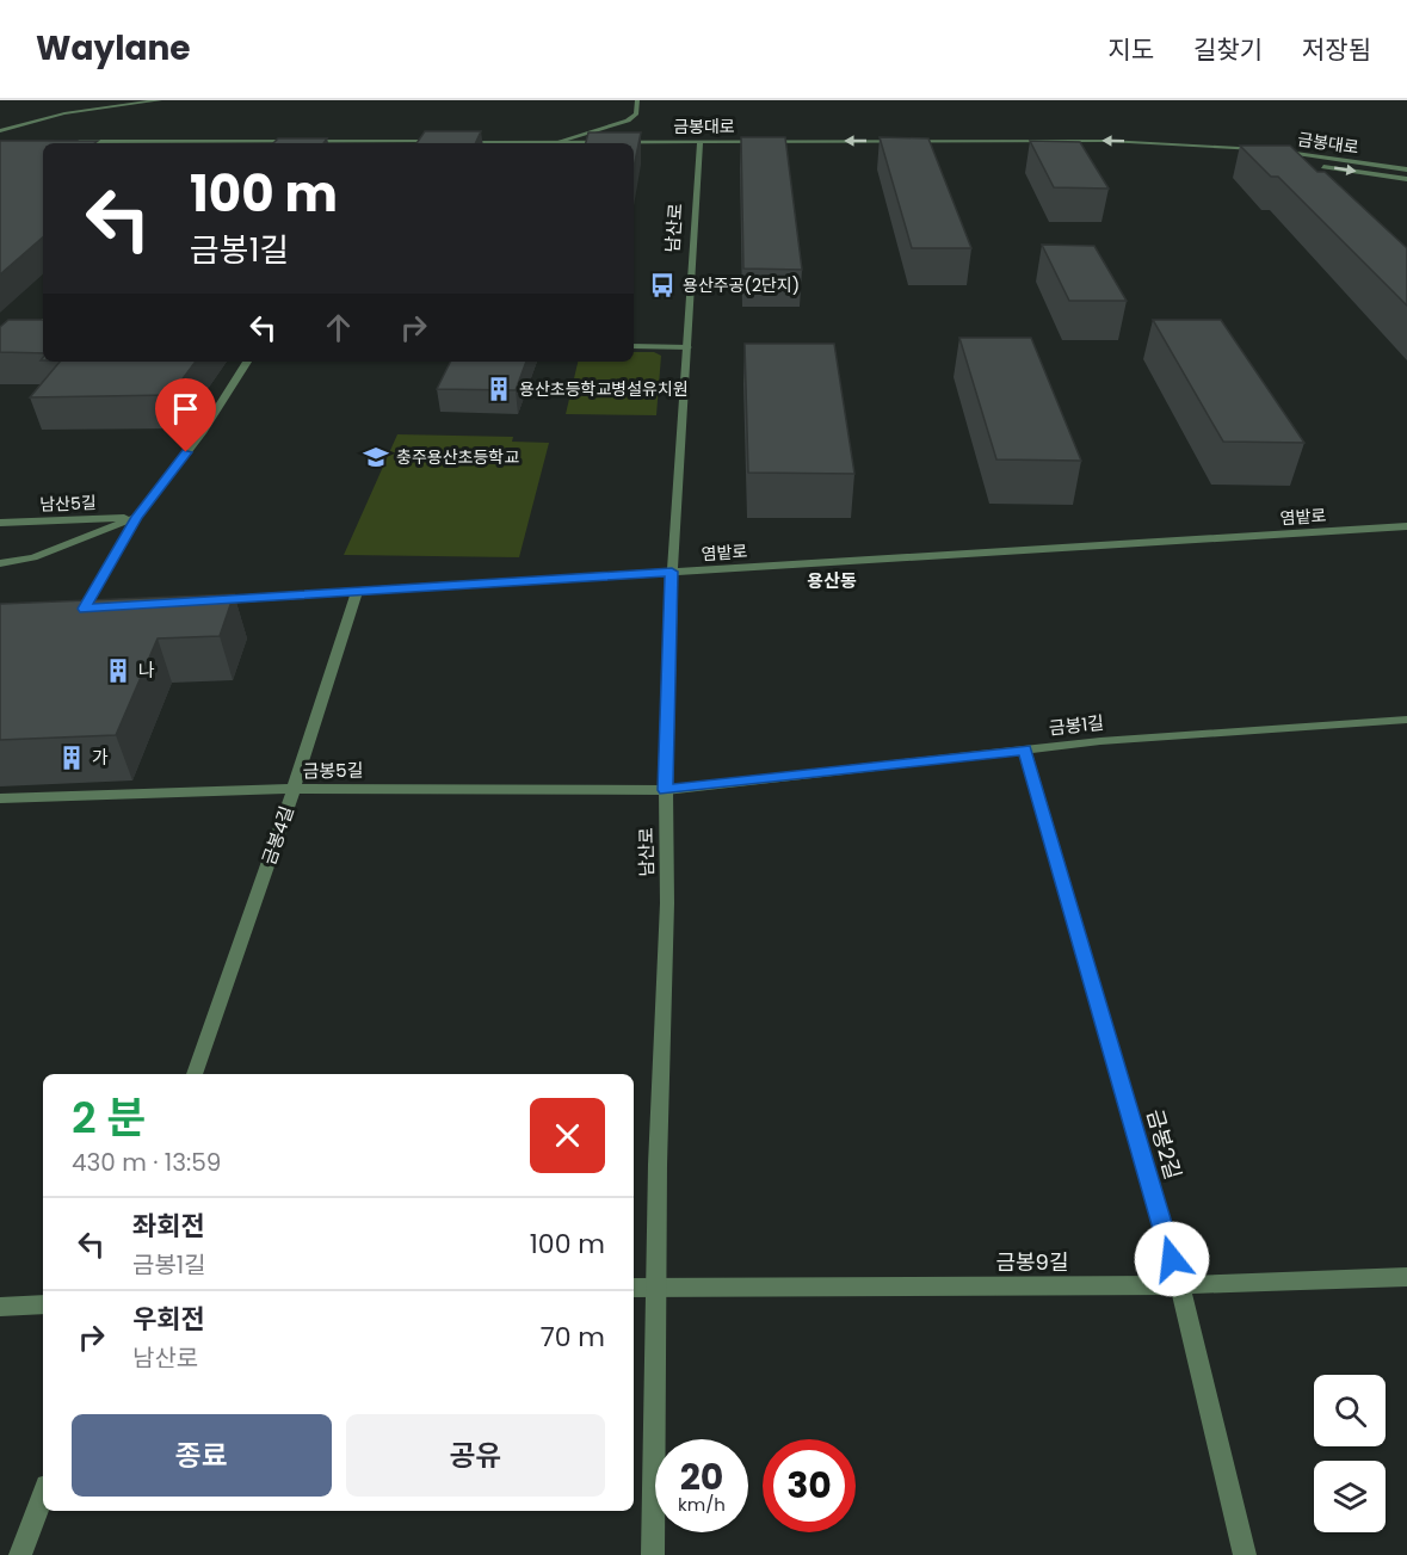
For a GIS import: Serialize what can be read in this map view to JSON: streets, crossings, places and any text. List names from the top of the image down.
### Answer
{
  "streets": {
    "street": [
      "금봉대로",
      "남산로",
      "남산5길",
      "염밭로",
      "금봉1길",
      "금봉5길",
      "금봉4길",
      "금봉2길",
      "금봉9길"
    ]
  },
  "crossings": [
    ["금봉대로", "남산로"],
    ["남산로", "염밭로"],
    ["남산로", "금봉1길"],
    ["남산로", "금봉5길"],
    ["남산로", "금봉9길"],
    ["염밭로", "금봉4길"],
    ["금봉1길", "금봉5길"],
    ["금봉1길", "금봉2길"],
    ["금봉5길", "금봉4길"],
    ["금봉2길", "금봉9길"]
  ],
  "districts": ["용산동"],
  "places": {
    "bus stop": ["용산주공(2단지)"],
    "building": ["용산초등학교병설유치원", "나", "가"],
    "school or university": ["충주용산초등학교"]
  },
  "page": {
    "header": "Waylane",
    "nav": ["지도", "길찾기", "저장됨"],
    "turn": ["100 m", "금봉1길"],
    "heading": ["2 분", "430 m · 13:59"],
    "list": [
      {
        "name": "좌회전",
        "note": "금봉1길",
        "value": "100 m"
      },
      {
        "name": "우회전",
        "note": "남산로",
        "value": "70 m"
      }
    ],
    "buttons": ["종료", "공유"],
    "speed": "20 km/h",
    "limit": "30"
  }
}
